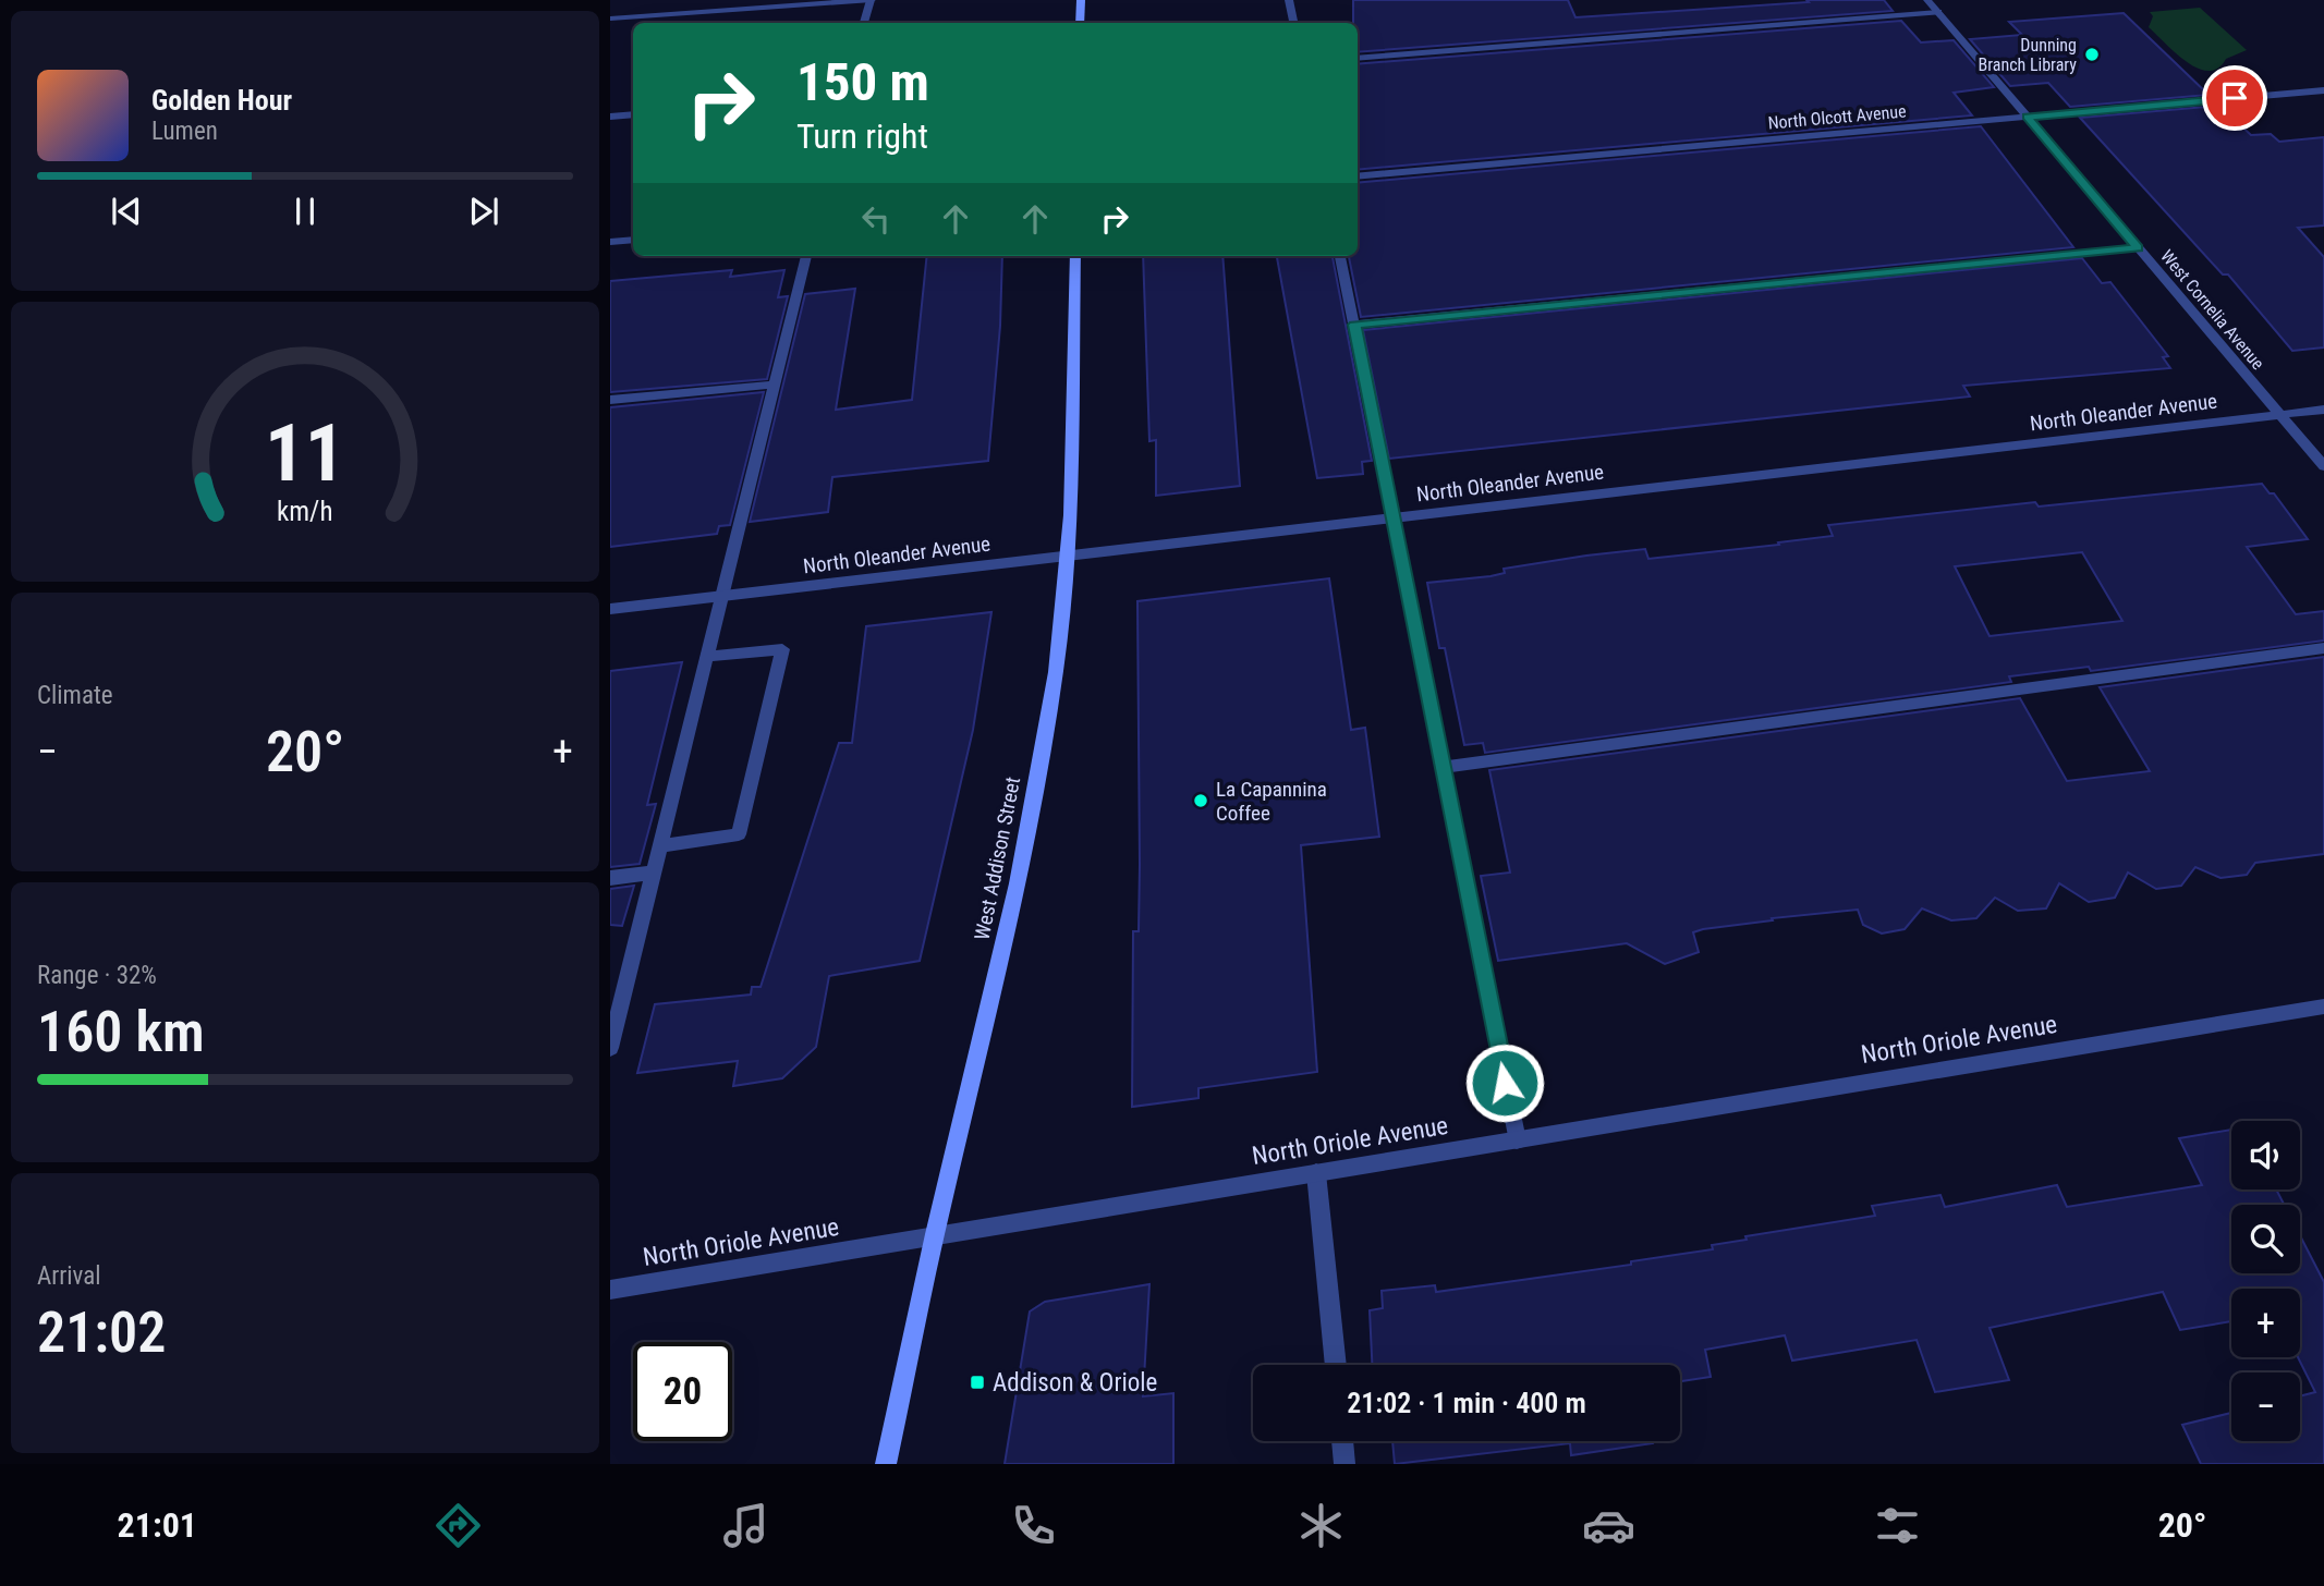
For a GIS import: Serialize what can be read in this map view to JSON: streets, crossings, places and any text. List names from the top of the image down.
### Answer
{
  "streets": {
    "street": [
      "North Olcott Avenue",
      "West Cornelia Avenue",
      "North Oleander Avenue",
      "West Addison Street",
      "North Oriole Avenue"
    ]
  },
  "crossings": [
    ["North Olcott Avenue", "West Cornelia Avenue"],
    ["West Cornelia Avenue", "North Oleander Avenue"],
    ["North Oleander Avenue", "West Addison Street"],
    ["West Addison Street", "North Oriole Avenue"]
  ],
  "places": {
    "other": ["Dunning Branch Library", "La Capannina Coffee"],
    "transit": ["Addison & Oriole"]
  },
  "page": {
    "turn": ["150 m", "Turn right"],
    "song": ["Golden Hour", "Lumen"],
    "tile": [
      "Climate",
      ["Range · 32%", "160 km"],
      ["Arrival", "21:02"]
    ],
    "heat": ["−", "20°", "+"],
    "map_buttons": ["+", "−"],
    "limit": "20",
    "trip": "21:02 · 1 min · 400 m",
    "tabs": ["21:01", "20°"],
    "gauge": ["11", "km/h"]
  }
}
